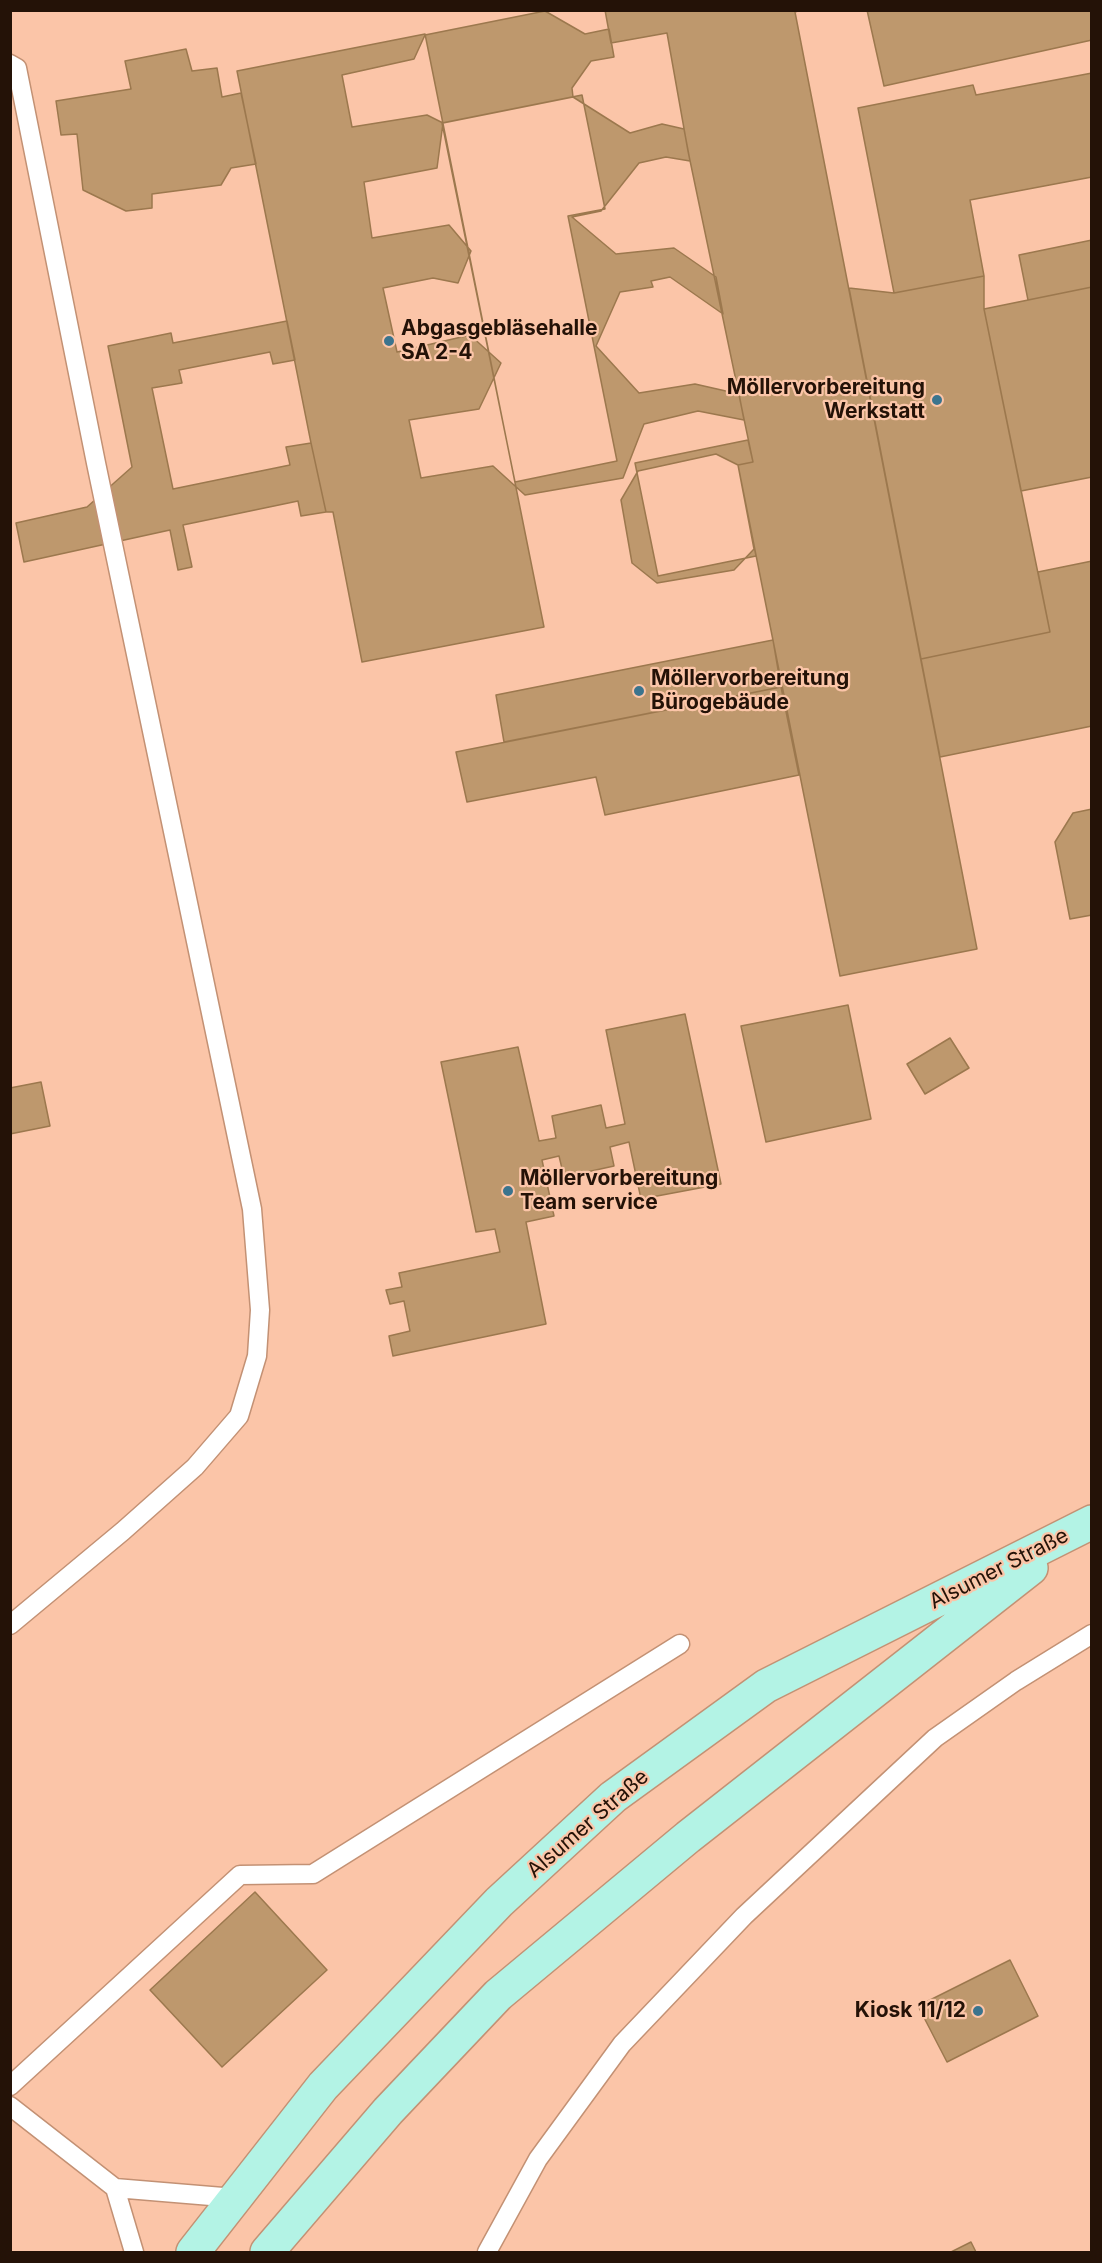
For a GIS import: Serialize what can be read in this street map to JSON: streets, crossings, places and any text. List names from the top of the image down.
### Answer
{
  "streets": {
    "street": ["Alsumer Straße"]
  },
  "places": [
    "Abgasgebläsehalle SA 2-4",
    "Möllervorbereitung Werkstatt",
    "Möllervorbereitung Bürogebäude",
    "Möllervorbereitung Team service",
    "Kiosk 11/12"
  ]
}
